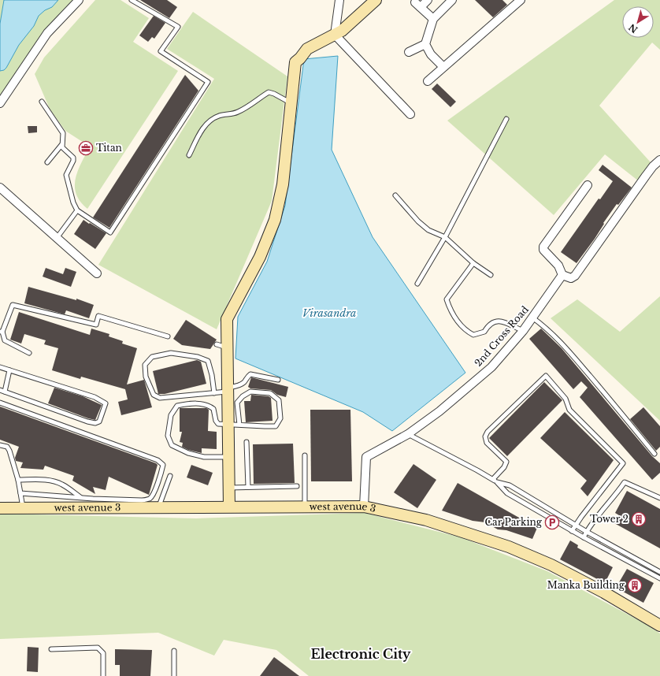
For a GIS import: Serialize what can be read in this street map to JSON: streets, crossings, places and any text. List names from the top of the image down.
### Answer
{
  "streets": {
    "street": ["2nd Cross Road", "west avenue 3"]
  },
  "crossings": [
    ["2nd Cross Road", "west avenue 3"]
  ],
  "districts": ["Electronic City"],
  "water": ["Virasandra"],
  "places": {
    "office": ["Titan"],
    "building": ["Tower 2", "Manka Building"],
    "parking": ["Car Parking"]
  },
  "north": "bottom left"
}
